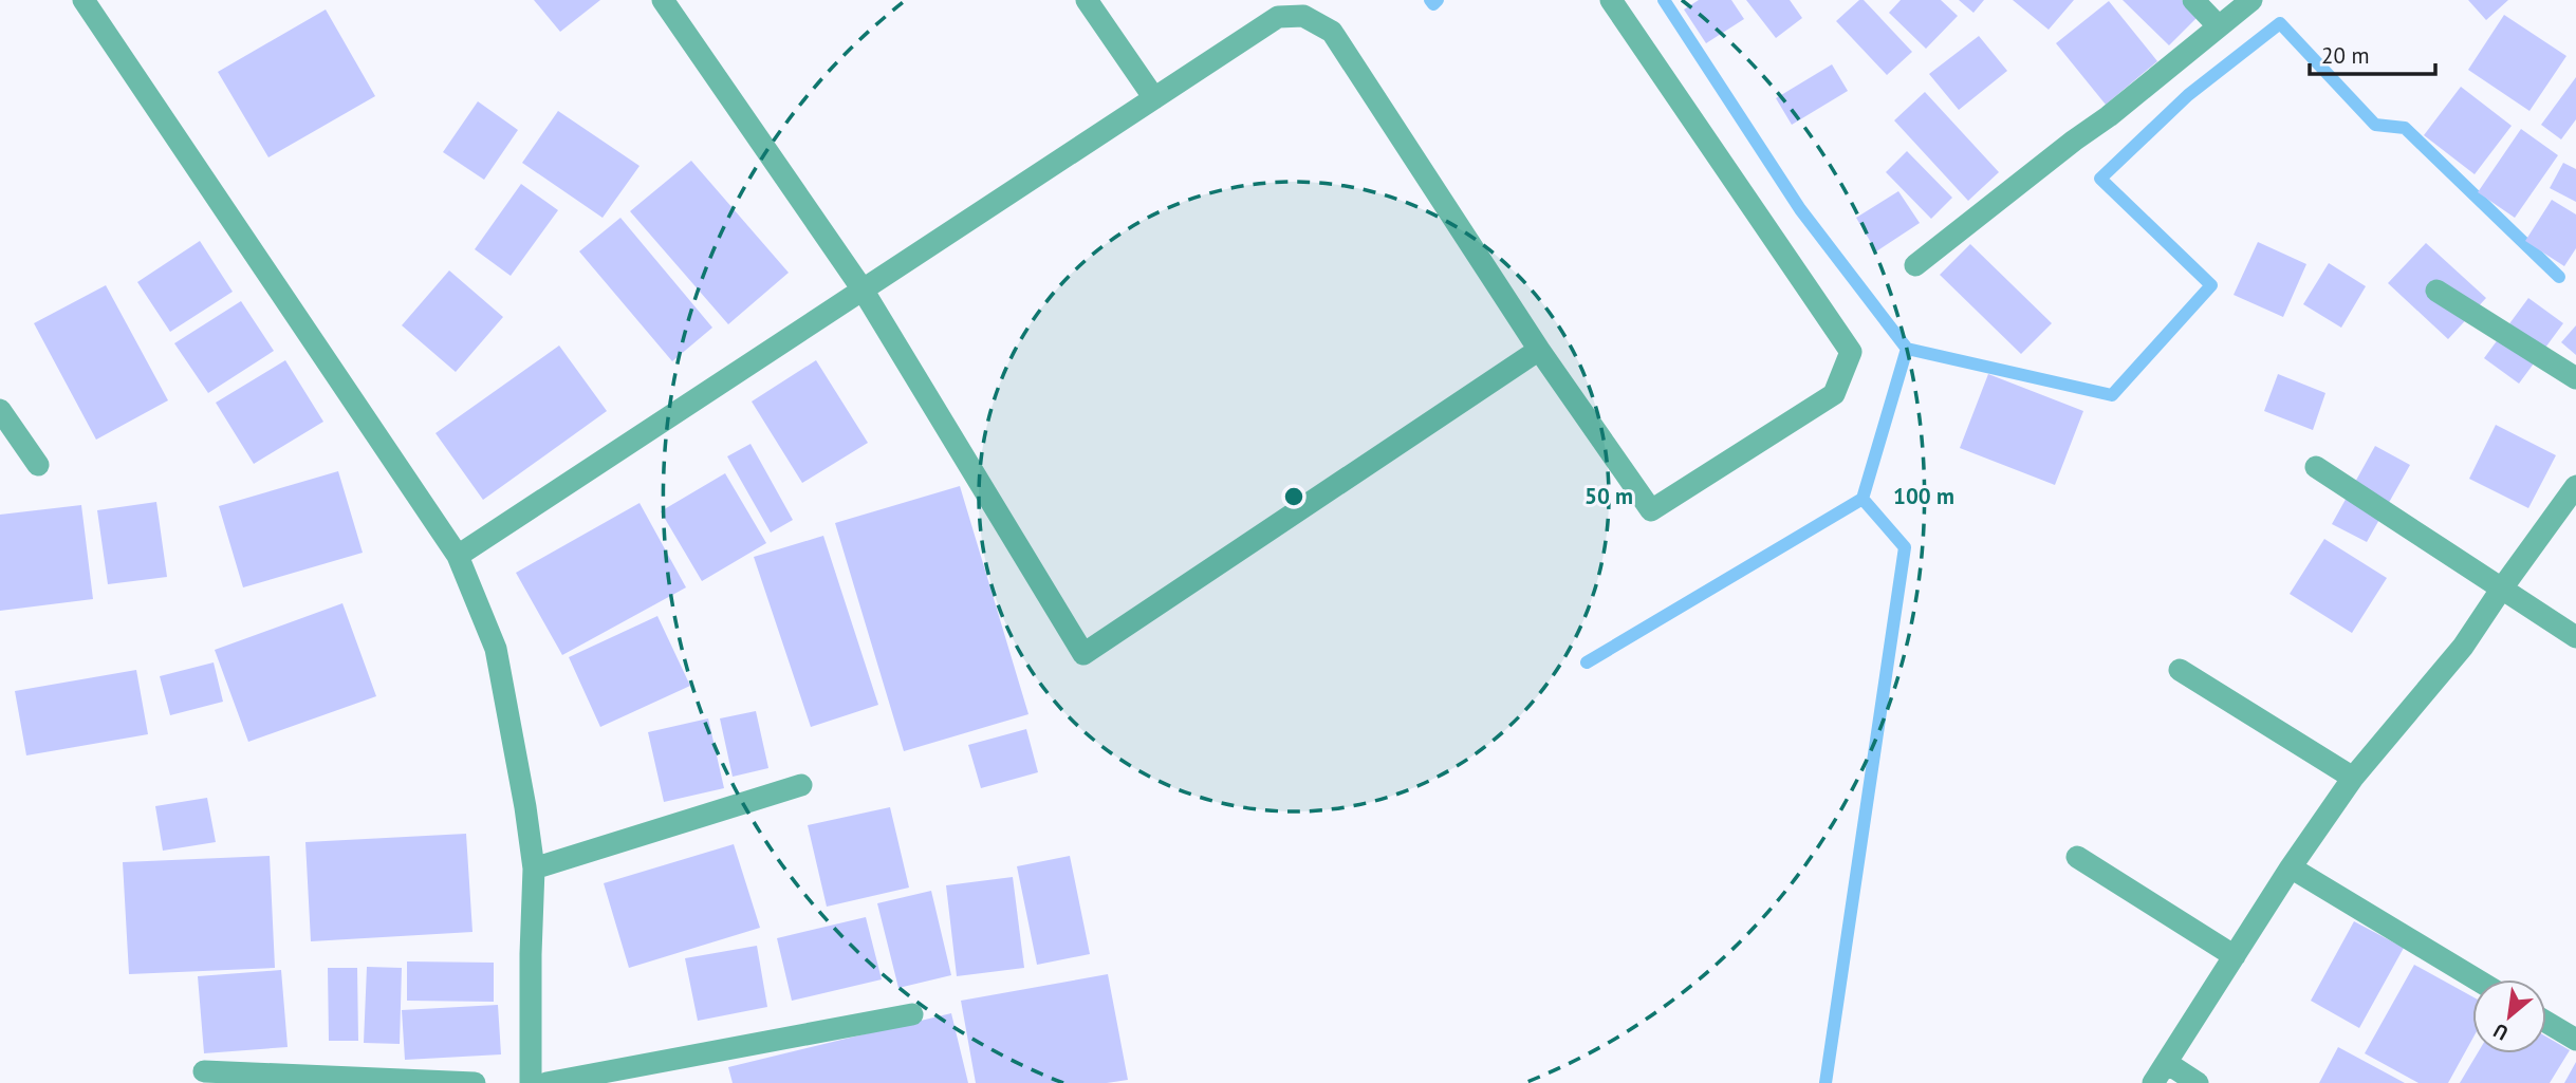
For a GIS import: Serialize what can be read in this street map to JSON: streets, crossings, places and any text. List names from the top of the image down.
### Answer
{
  "scale_bar": "20 m",
  "north": "bottom left",
  "rings": ["50 m", "100 m"]
}
